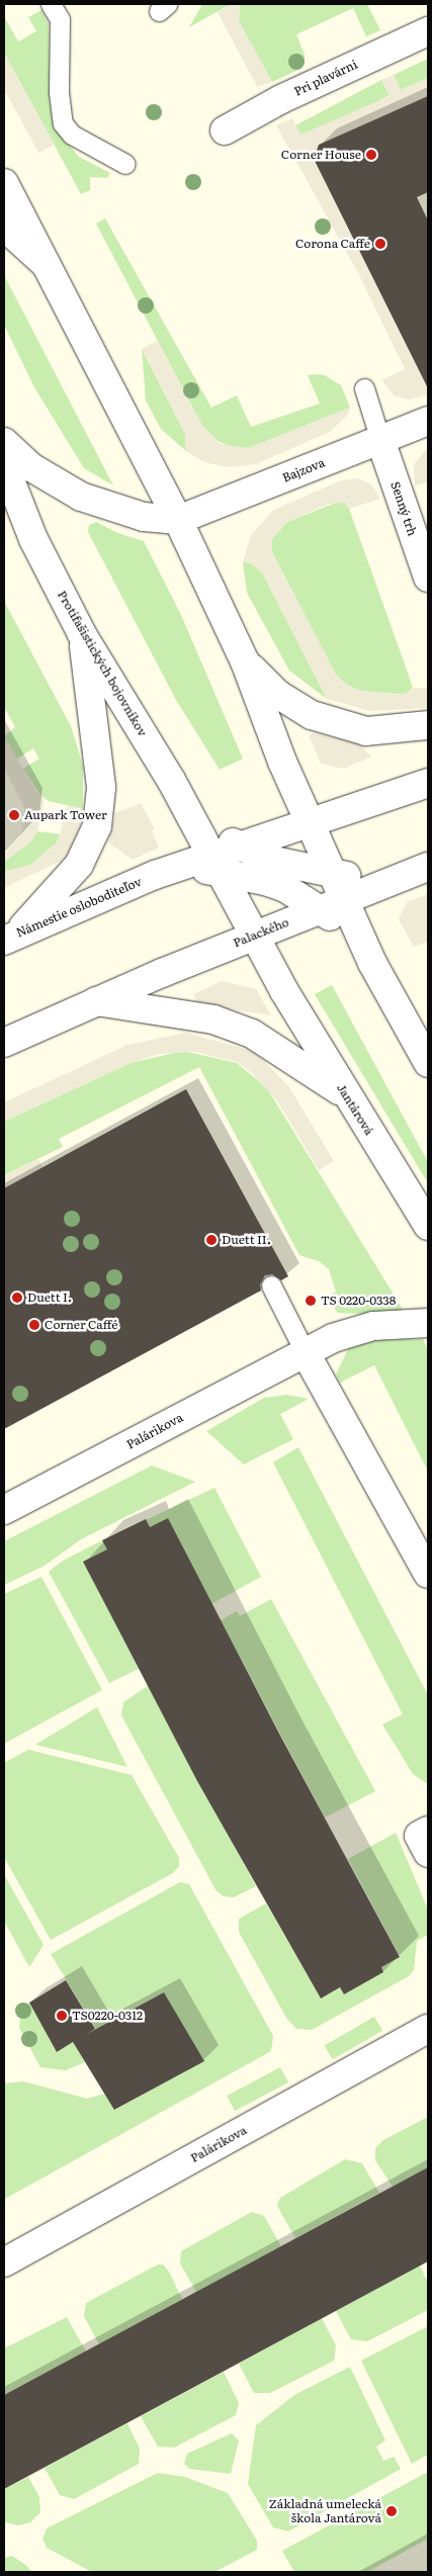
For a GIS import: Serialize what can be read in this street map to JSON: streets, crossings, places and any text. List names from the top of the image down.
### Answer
{
  "streets": {
    "street": [
      "Pri plavárni",
      "Bajzova",
      "Senný trh",
      "Protifašistických bojovníkov",
      "Námestie osloboditeľov",
      "Palackého",
      "Jantárová",
      "Palárikova"
    ]
  },
  "crossings": [
    ["Bajzova", "Senný trh"],
    ["Protifašistických bojovníkov", "Jantárová"],
    ["Námestie osloboditeľov", "Jantárová"],
    ["Palackého", "Jantárová"]
  ],
  "places": [
    "Corner House",
    "Corona Caffe",
    "Aupark Tower",
    "Duett II.",
    "Duett I.",
    "TS 0220-0338",
    "Corner Caffé",
    "TS0220-0312",
    "Základná umelecká škola Jantárová"
  ]
}
